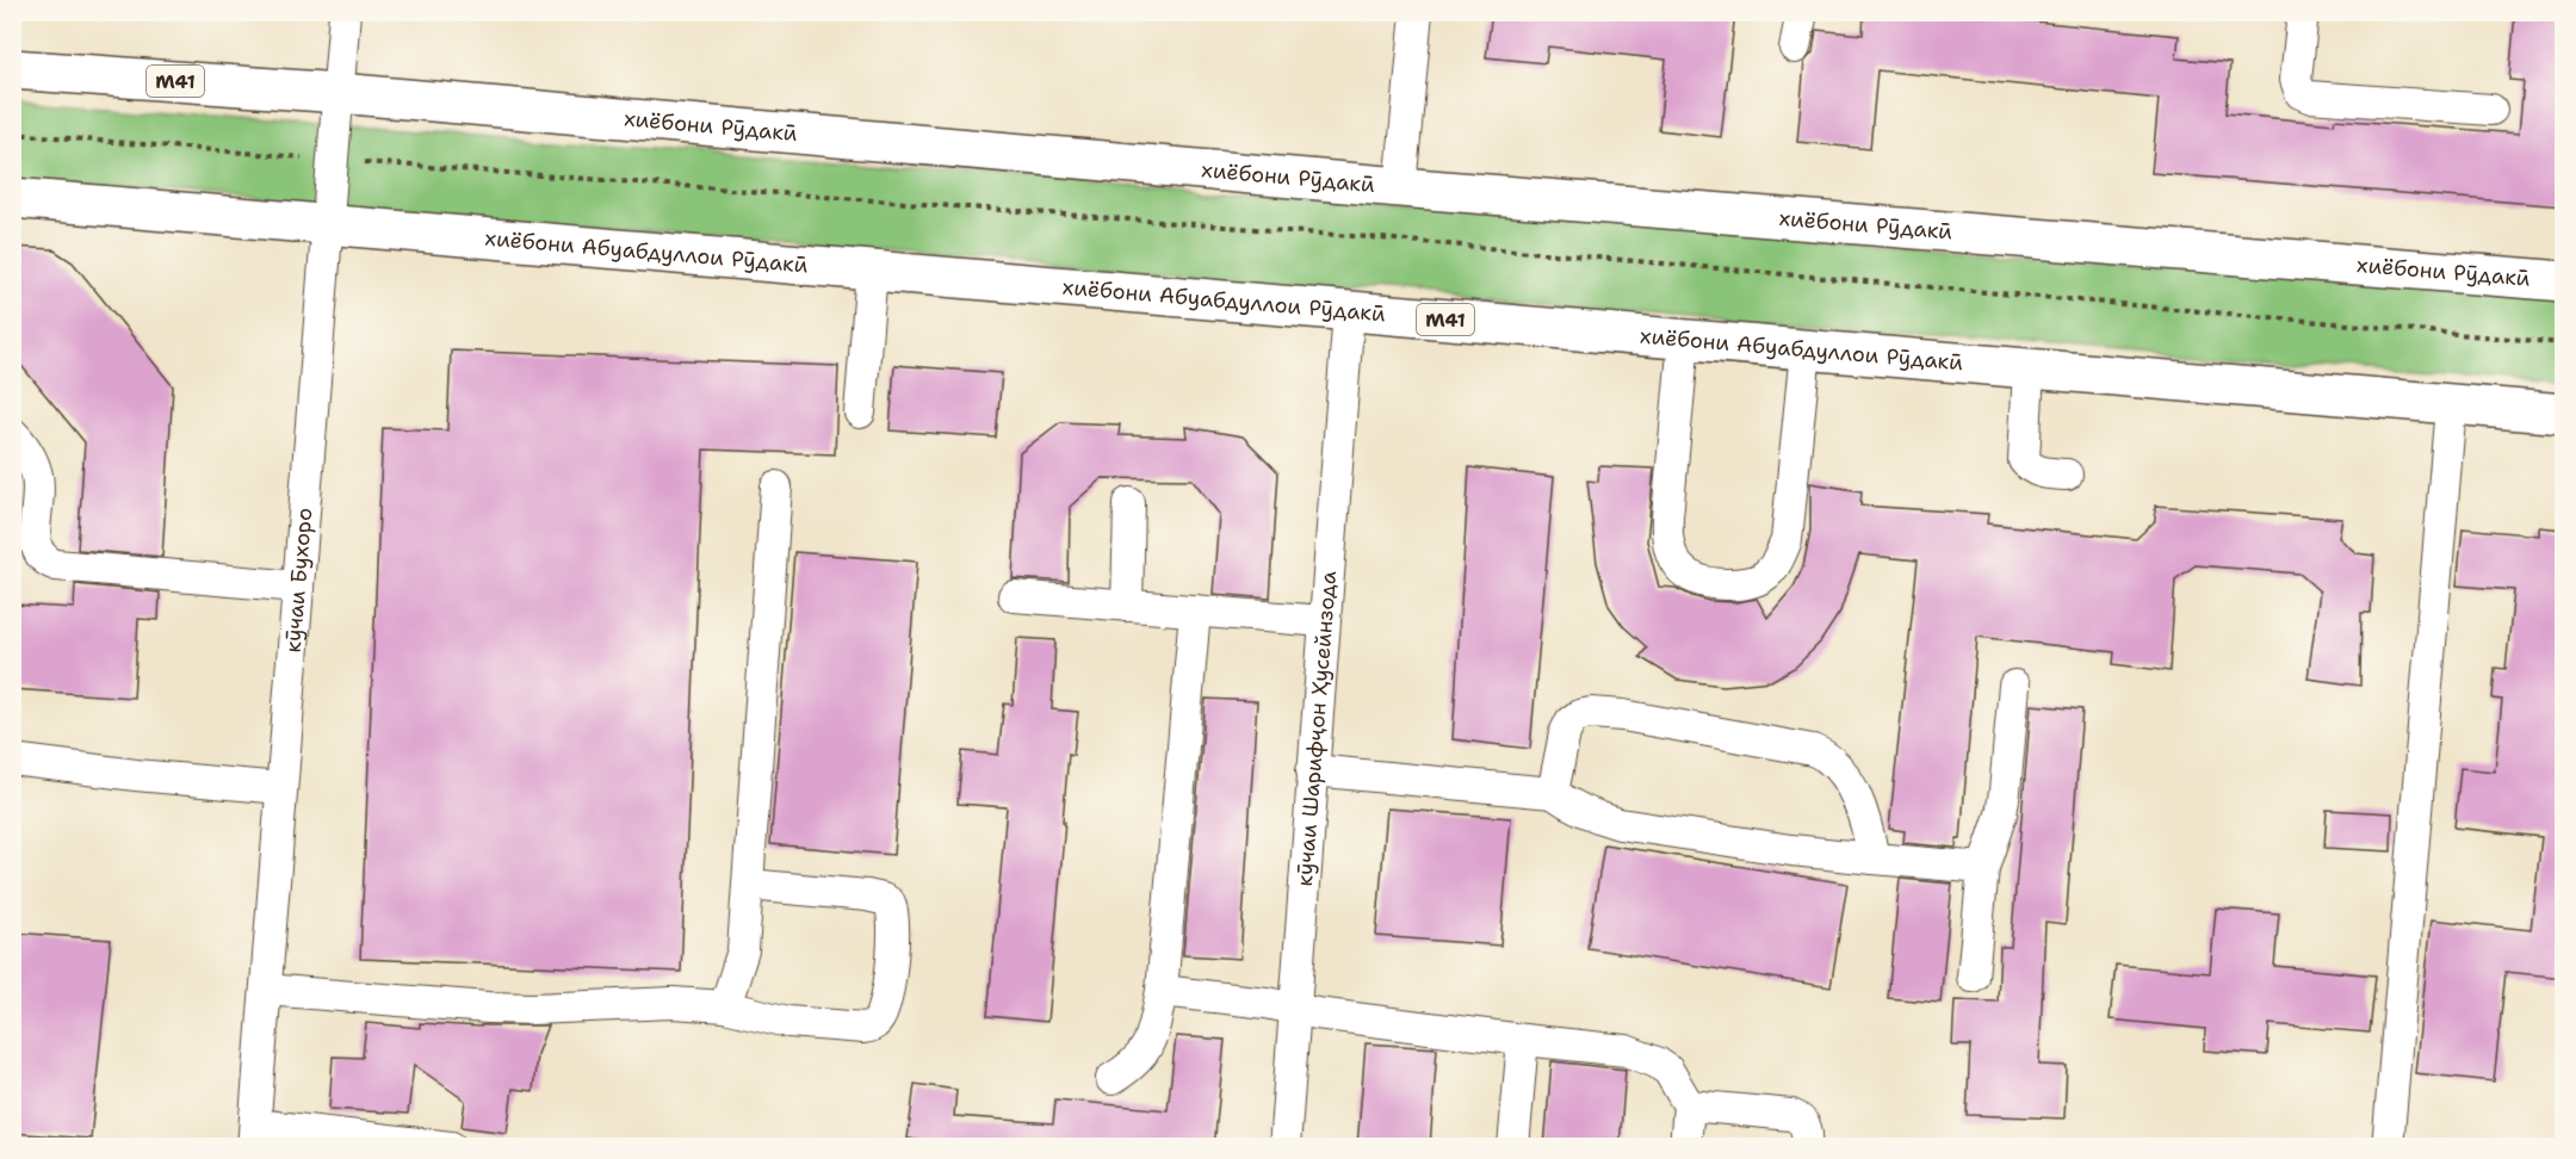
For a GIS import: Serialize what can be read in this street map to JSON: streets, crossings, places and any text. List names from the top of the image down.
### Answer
{
  "streets": {
    "highway": ["M41", "хиёбони Рӯдакӣ", "хиёбони Абуабдуллои Рӯдакӣ"],
    "street": ["кӯчаи Бухоро", "кӯчаи Шарифҷон Ҳусейнзода"]
  },
  "crossings": [
    ["хиёбони Рӯдакӣ", "кӯчаи Бухоро"],
    ["хиёбони Абуабдуллои Рӯдакӣ", "кӯчаи Бухоро"],
    ["хиёбони Абуабдуллои Рӯдакӣ", "кӯчаи Шарифҷон Ҳусейнзода"]
  ]
}
